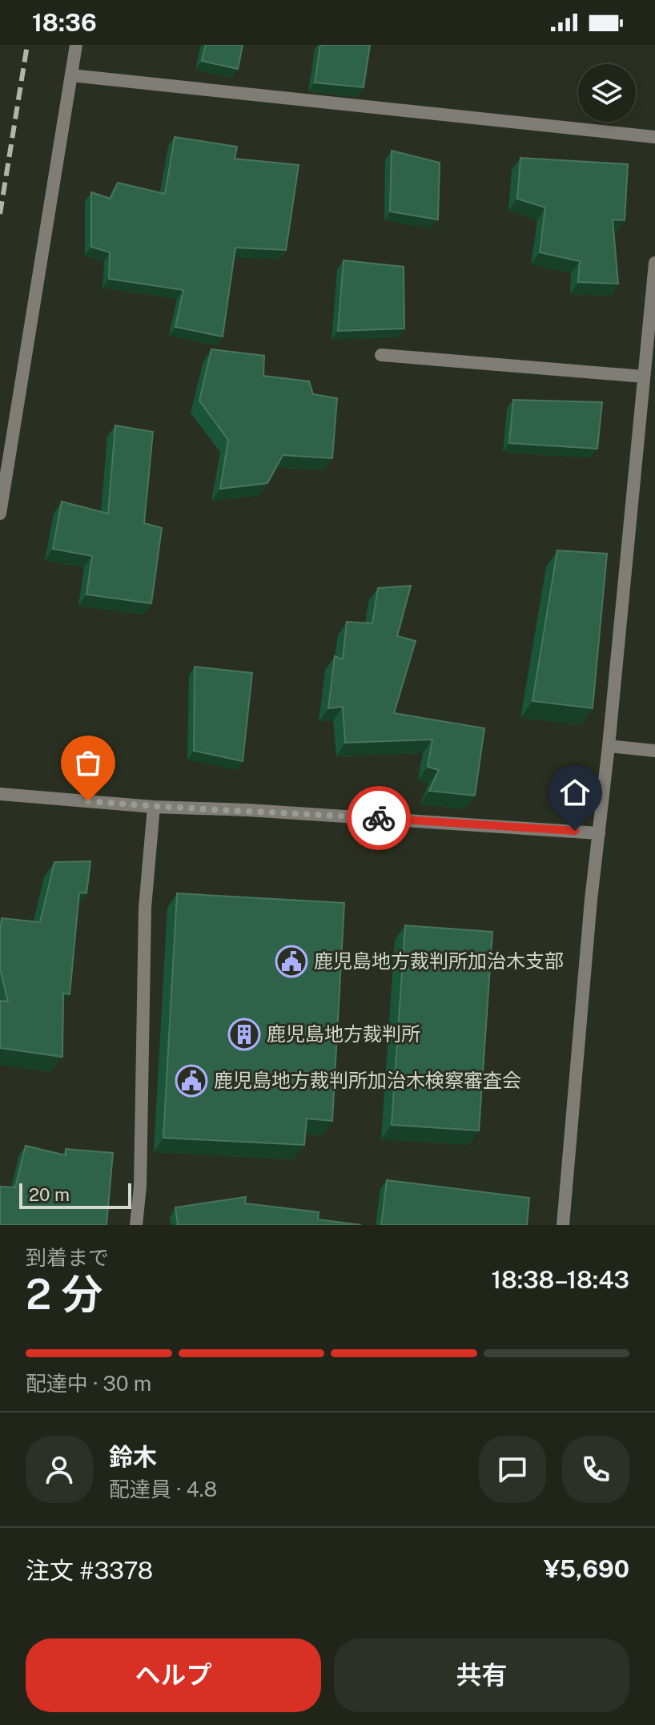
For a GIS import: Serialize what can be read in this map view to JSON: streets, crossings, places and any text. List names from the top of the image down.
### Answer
{
  "places": {
    "public building": ["鹿児島地方裁判所加治木支部", "鹿児島地方裁判所加治木検察審査会"],
    "building": ["鹿児島地方裁判所"]
  },
  "scale_bar": "20 m",
  "page": {
    "status": "18:36",
    "scale": "20 m",
    "heading": ["2 分", "到着まで", "18:38–18:43"],
    "panel": [
      "鈴木",
      "配達員 · 4.8",
      "注文 #3378",
      "¥5,690"
    ],
    "bar": "配達中 · 30 m",
    "buttons": ["ヘルプ", "共有"]
  }
}
